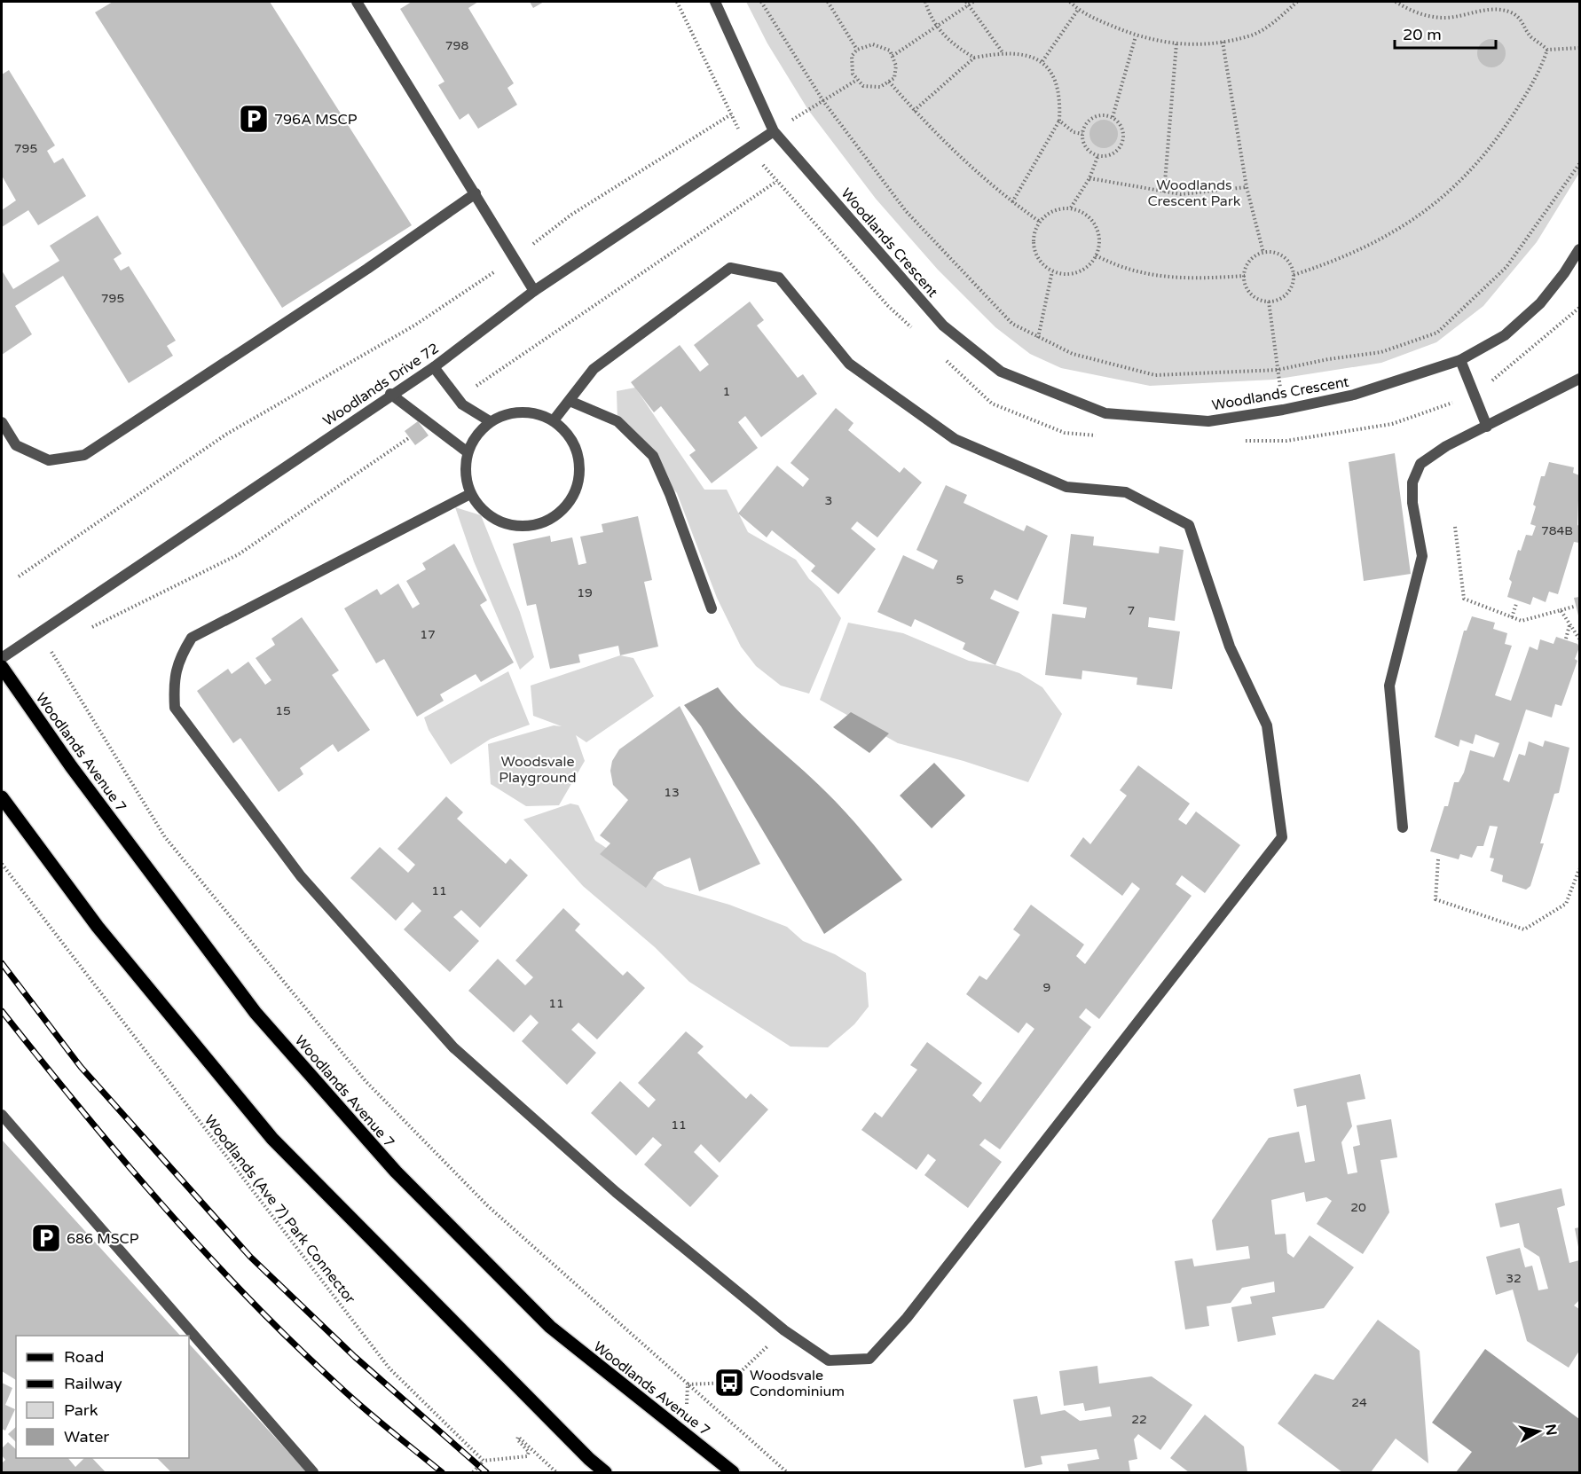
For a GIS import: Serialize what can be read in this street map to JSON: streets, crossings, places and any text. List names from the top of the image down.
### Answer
{
  "streets": {
    "main road": ["Woodlands Avenue 7"],
    "street": ["Woodlands Crescent", "Woodlands Drive 72"],
    "path": ["Woodlands (Ave 7) Park Connector"]
  },
  "crossings": [
    ["Woodlands Crescent", "Woodlands Drive 72"]
  ],
  "parks": ["Woodlands Crescent Park", "Woodsvale Playground"],
  "places": {
    "parking": ["796A MSCP", "686 MSCP"],
    "bus stop": ["Woodsvale Condominium"]
  },
  "house_numbers": [
    "798",
    "795",
    "795",
    "1",
    "3",
    "784B",
    "5",
    "19",
    "7",
    "17",
    "15",
    "13",
    "11",
    "9",
    "11",
    "11",
    "20",
    "32",
    "24",
    "22"
  ],
  "legend": [
    "Road",
    "Railway",
    "Park",
    "Water"
  ],
  "scale_bar": "20 m",
  "north": "right"
}
